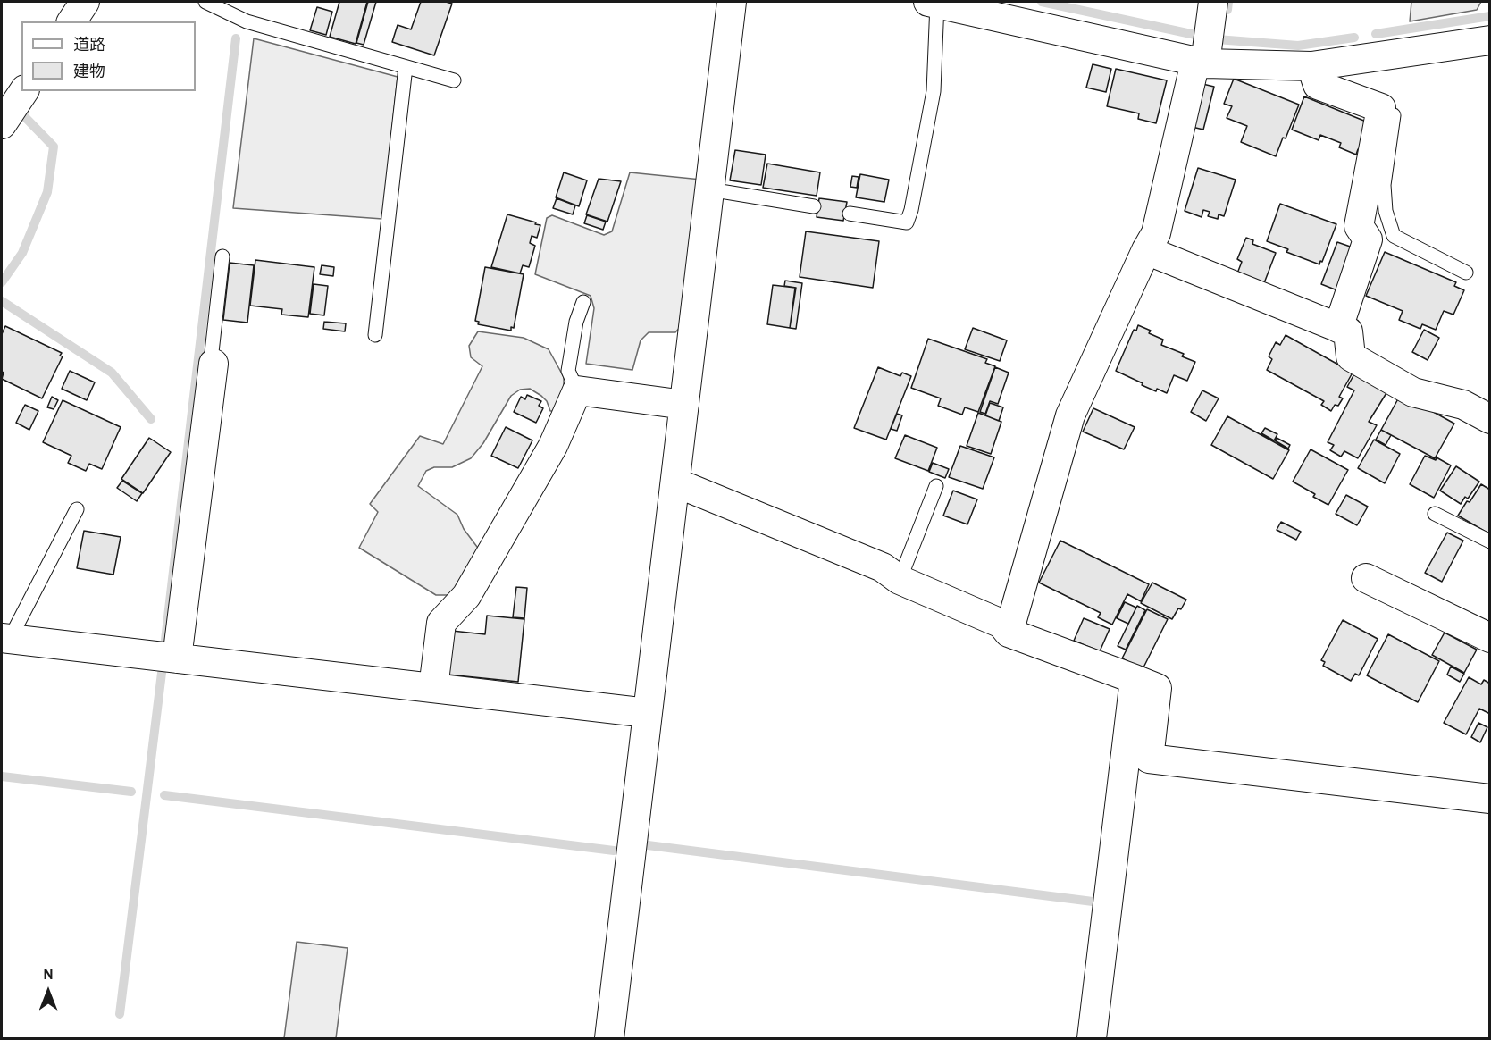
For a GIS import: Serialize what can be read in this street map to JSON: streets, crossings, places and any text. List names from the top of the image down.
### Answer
{
  "legend": ["道路", "建物"],
  "north": "top"
}
